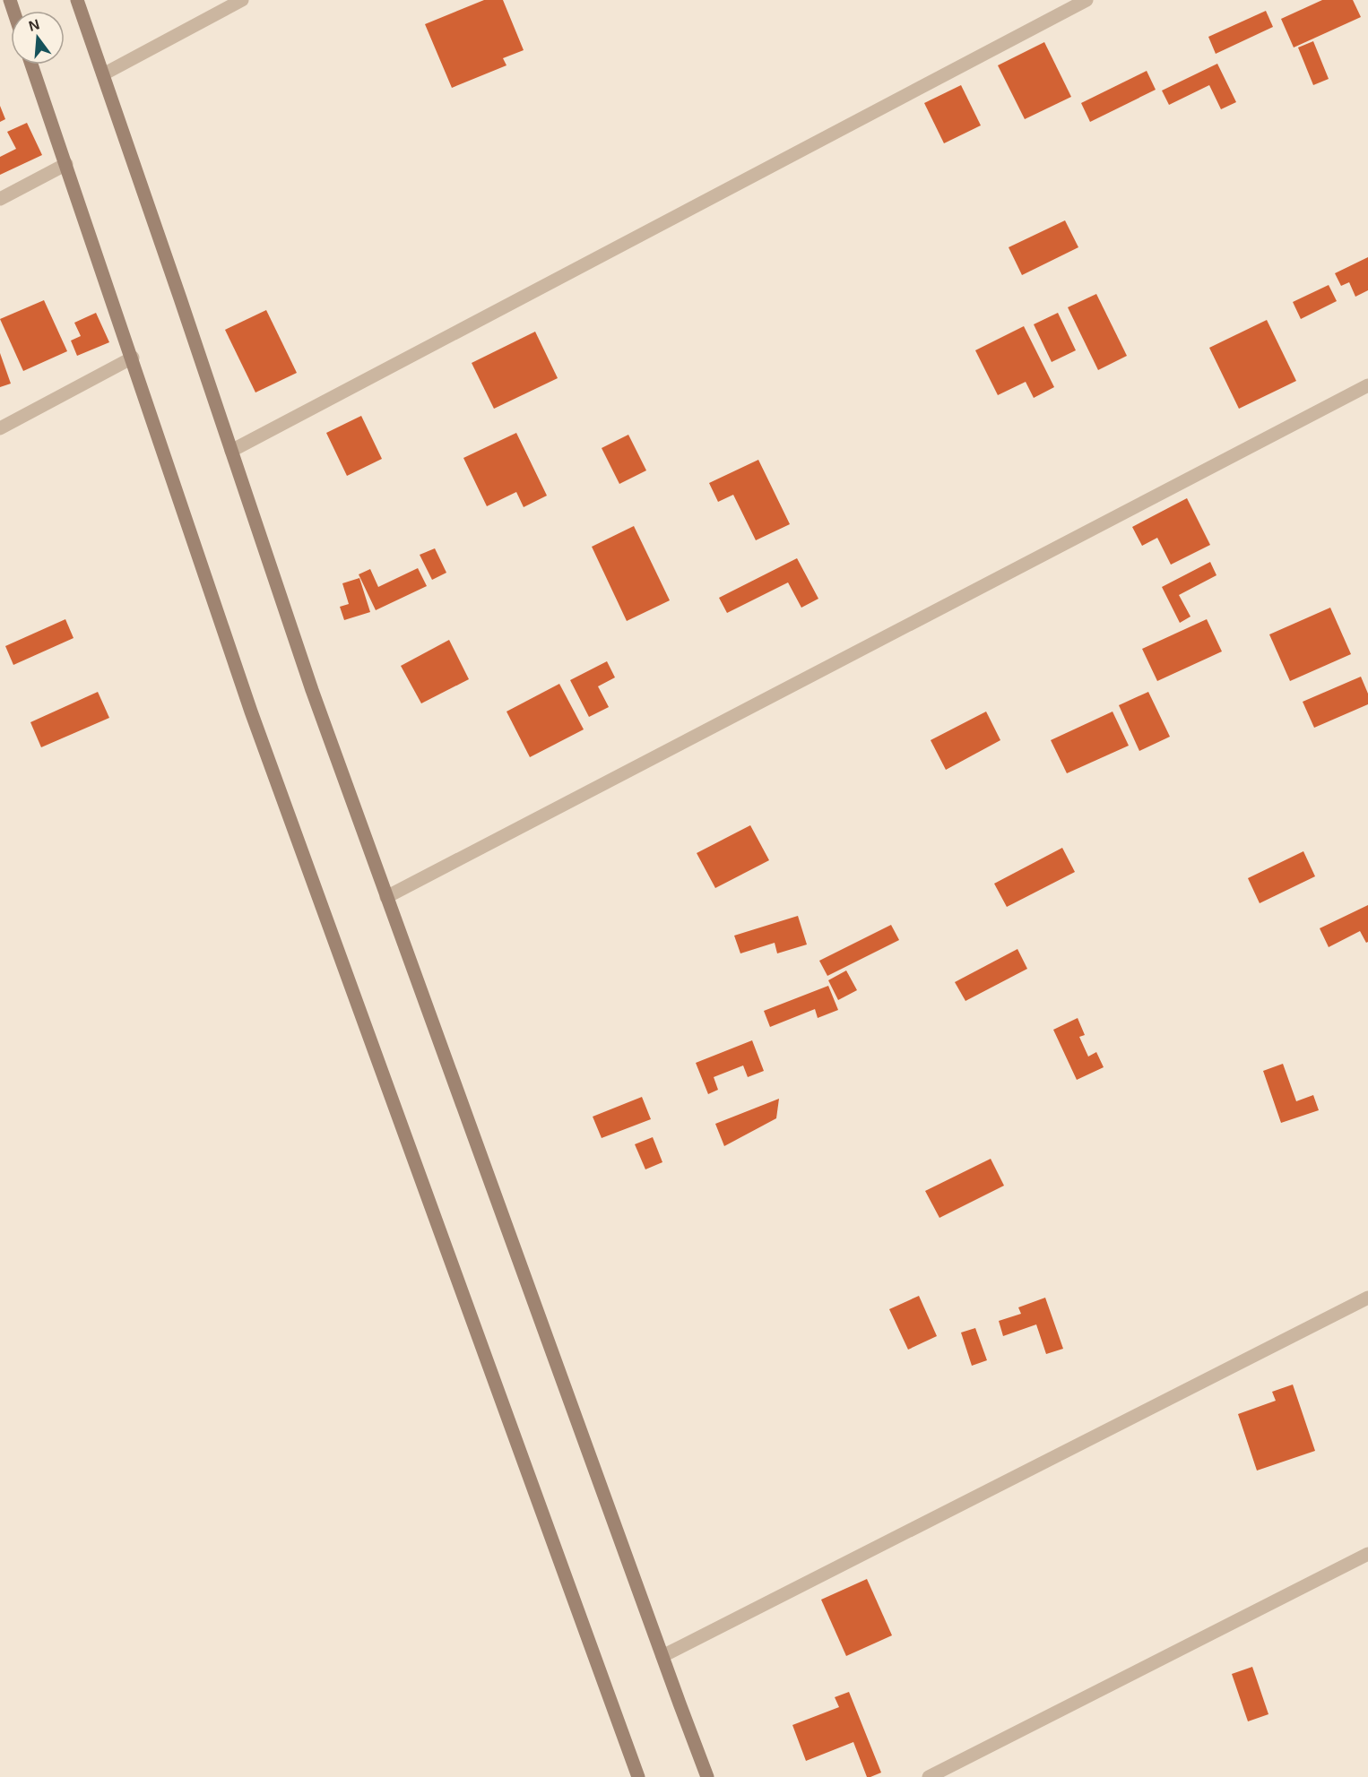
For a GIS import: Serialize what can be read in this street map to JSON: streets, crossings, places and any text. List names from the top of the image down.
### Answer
{
  "north": "top"
}
